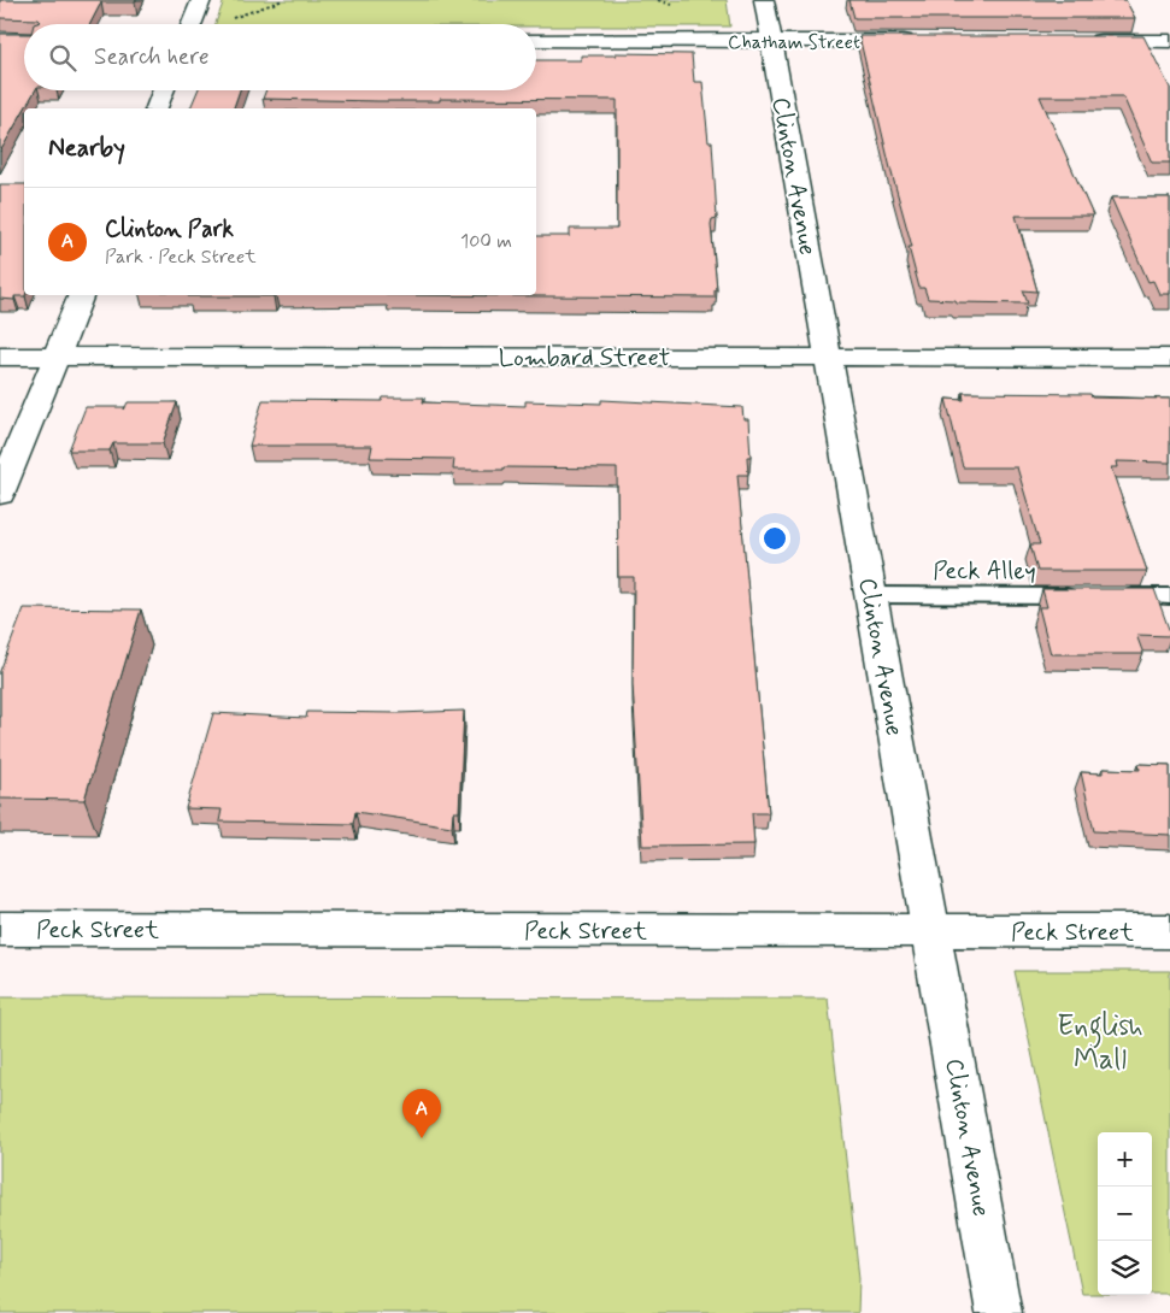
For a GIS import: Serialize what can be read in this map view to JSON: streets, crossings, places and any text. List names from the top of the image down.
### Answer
{
  "streets": {
    "street": [
      "Chatham Street",
      "Clinton Avenue",
      "Lombard Street",
      "Peck Street"
    ],
    "lane": ["Peck Alley"]
  },
  "crossings": [
    ["Chatham Street", "Clinton Avenue"],
    ["Clinton Avenue", "Lombard Street"],
    ["Clinton Avenue", "Peck Alley"],
    ["Clinton Avenue", "Peck Street"]
  ],
  "parks": ["English Mall"],
  "page": {
    "search": "Search here",
    "heading": "Nearby",
    "list": [
      {
        "mark": "A",
        "name": "Clinton Park",
        "note": "Park · Peck Street",
        "value": "100 m"
      }
    ],
    "pins": "A",
    "map_buttons": ["+", "−"]
  }
}
